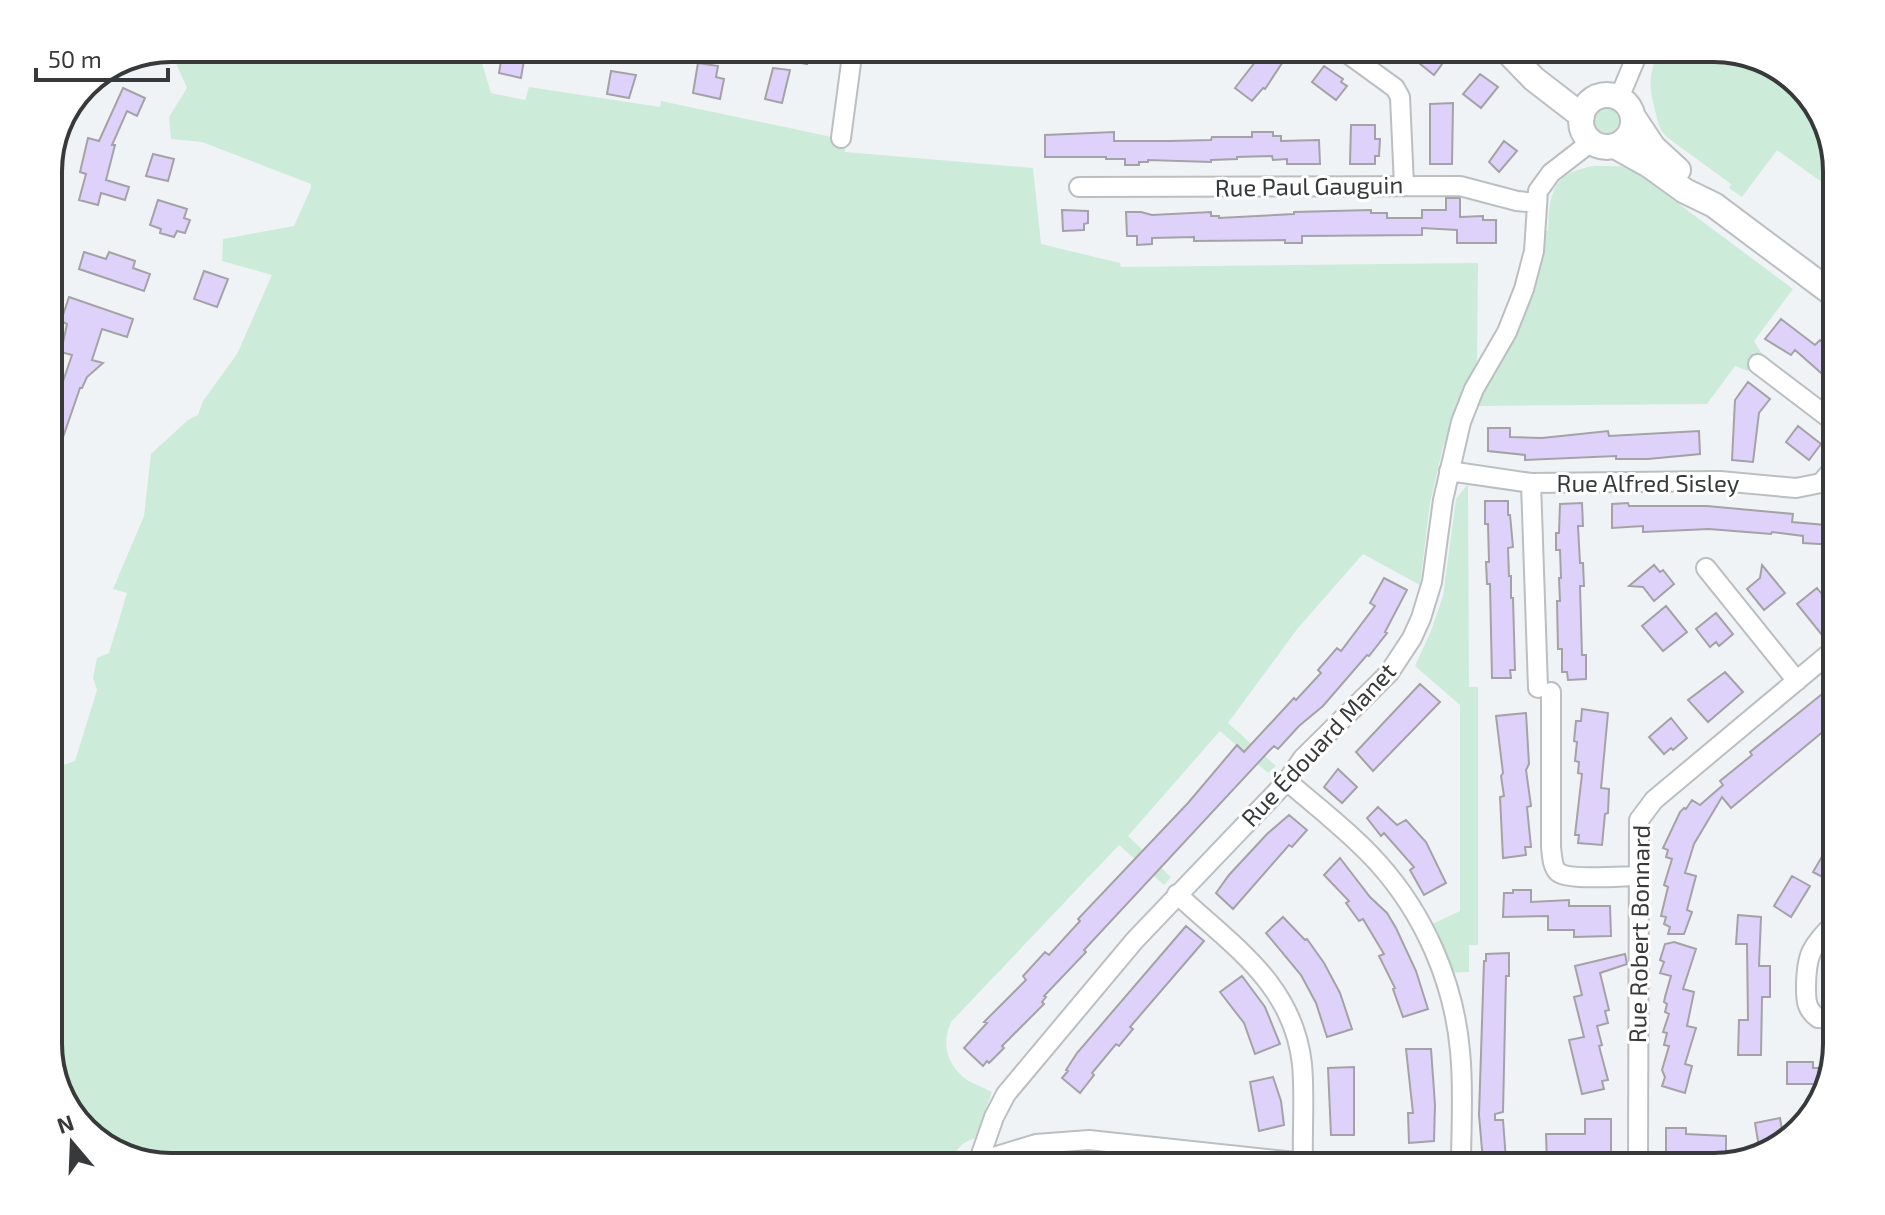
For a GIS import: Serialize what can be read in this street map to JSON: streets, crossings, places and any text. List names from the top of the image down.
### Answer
{
  "streets": {
    "street": [
      "Rue Paul Gauguin",
      "Rue Alfred Sisley",
      "Rue Édouard Manet",
      "Rue Robert Bonnard"
    ]
  },
  "crossings": [
    ["Rue Paul Gauguin", "Rue Édouard Manet"],
    ["Rue Alfred Sisley", "Rue Édouard Manet"]
  ],
  "scale_bar": "50 m",
  "north": "top"
}
